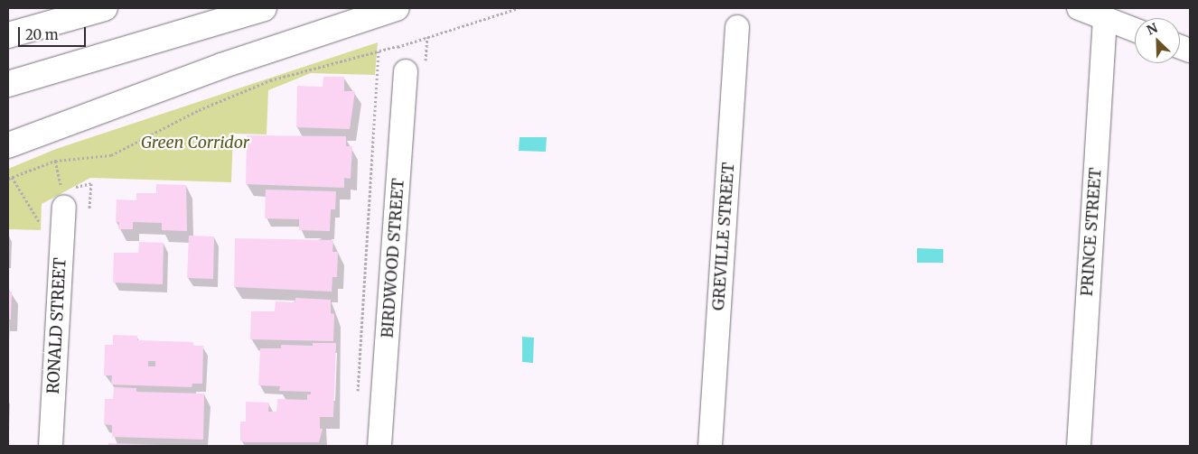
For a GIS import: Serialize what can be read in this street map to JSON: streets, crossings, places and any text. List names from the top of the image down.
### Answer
{
  "streets": {
    "street": [
      "PRINCE STREET",
      "GREVILLE STREET",
      "BIRDWOOD STREET",
      "RONALD STREET"
    ]
  },
  "parks": ["Green Corridor"],
  "scale_bar": "20 m",
  "north": "top left"
}
